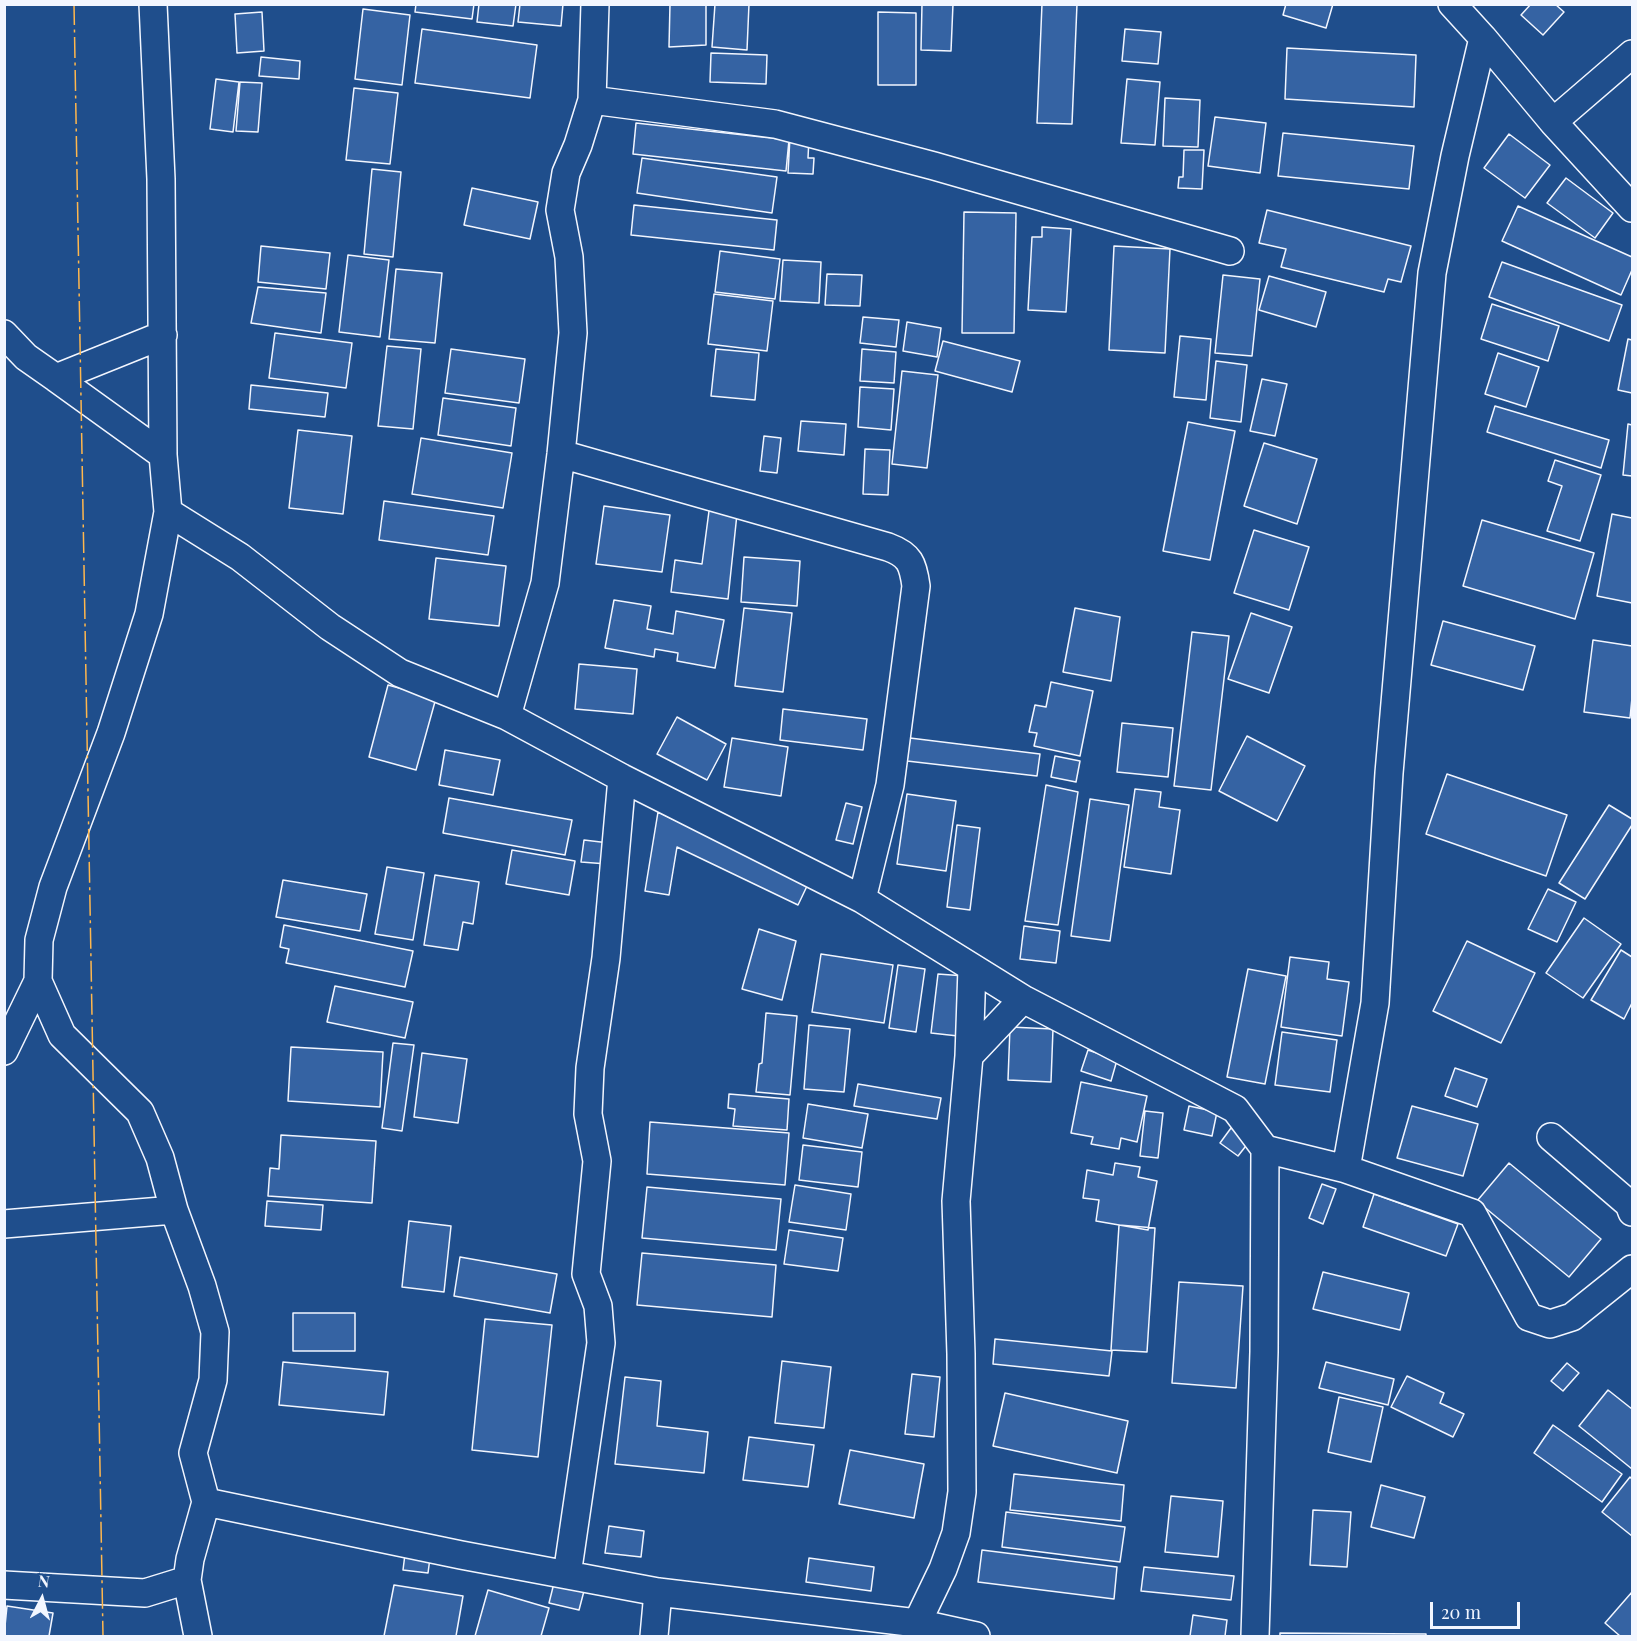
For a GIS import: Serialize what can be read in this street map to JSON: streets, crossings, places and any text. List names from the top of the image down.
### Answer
{
  "scale_bar": "20 m",
  "north": "top"
}
